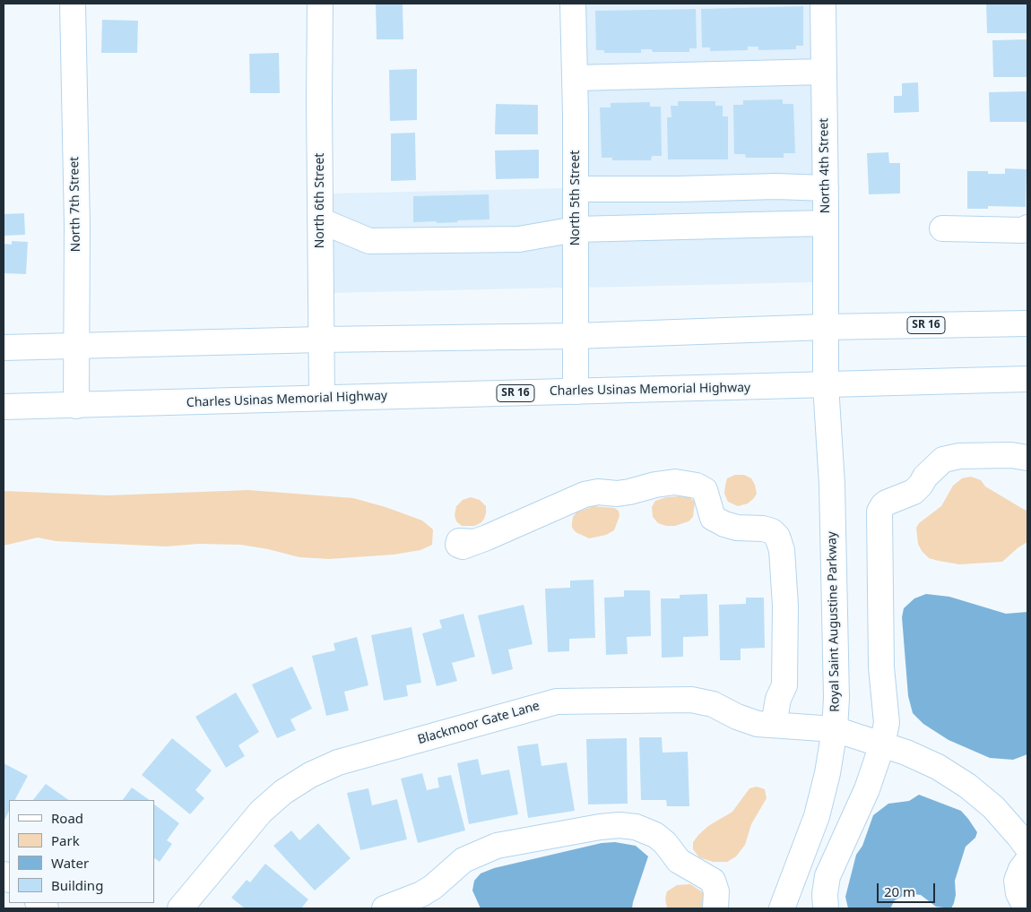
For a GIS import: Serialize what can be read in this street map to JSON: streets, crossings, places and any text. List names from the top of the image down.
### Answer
{
  "streets": {
    "main road": [
      "North 4th Street",
      "North 5th Street",
      "North 6th Street",
      "North 7th Street",
      "SR 16",
      "Charles Usinas Memorial Highway",
      "Royal Saint Augustine Parkway",
      "Blackmoor Gate Lane"
    ]
  },
  "crossings": [
    ["North 4th Street", "SR 16"],
    ["North 4th Street", "Royal Saint Augustine Parkway"],
    ["North 5th Street", "SR 16"],
    ["North 5th Street", "Charles Usinas Memorial Highway"],
    ["North 6th Street", "SR 16"],
    ["North 6th Street", "Charles Usinas Memorial Highway"],
    ["North 7th Street", "SR 16"],
    ["North 7th Street", "Charles Usinas Memorial Highway"],
    ["SR 16", "Royal Saint Augustine Parkway"],
    ["Charles Usinas Memorial Highway", "Royal Saint Augustine Parkway"],
    ["Royal Saint Augustine Parkway", "Blackmoor Gate Lane"]
  ],
  "legend": [
    "Road",
    "Park",
    "Water",
    "Building"
  ],
  "scale_bar": "20 m"
}
